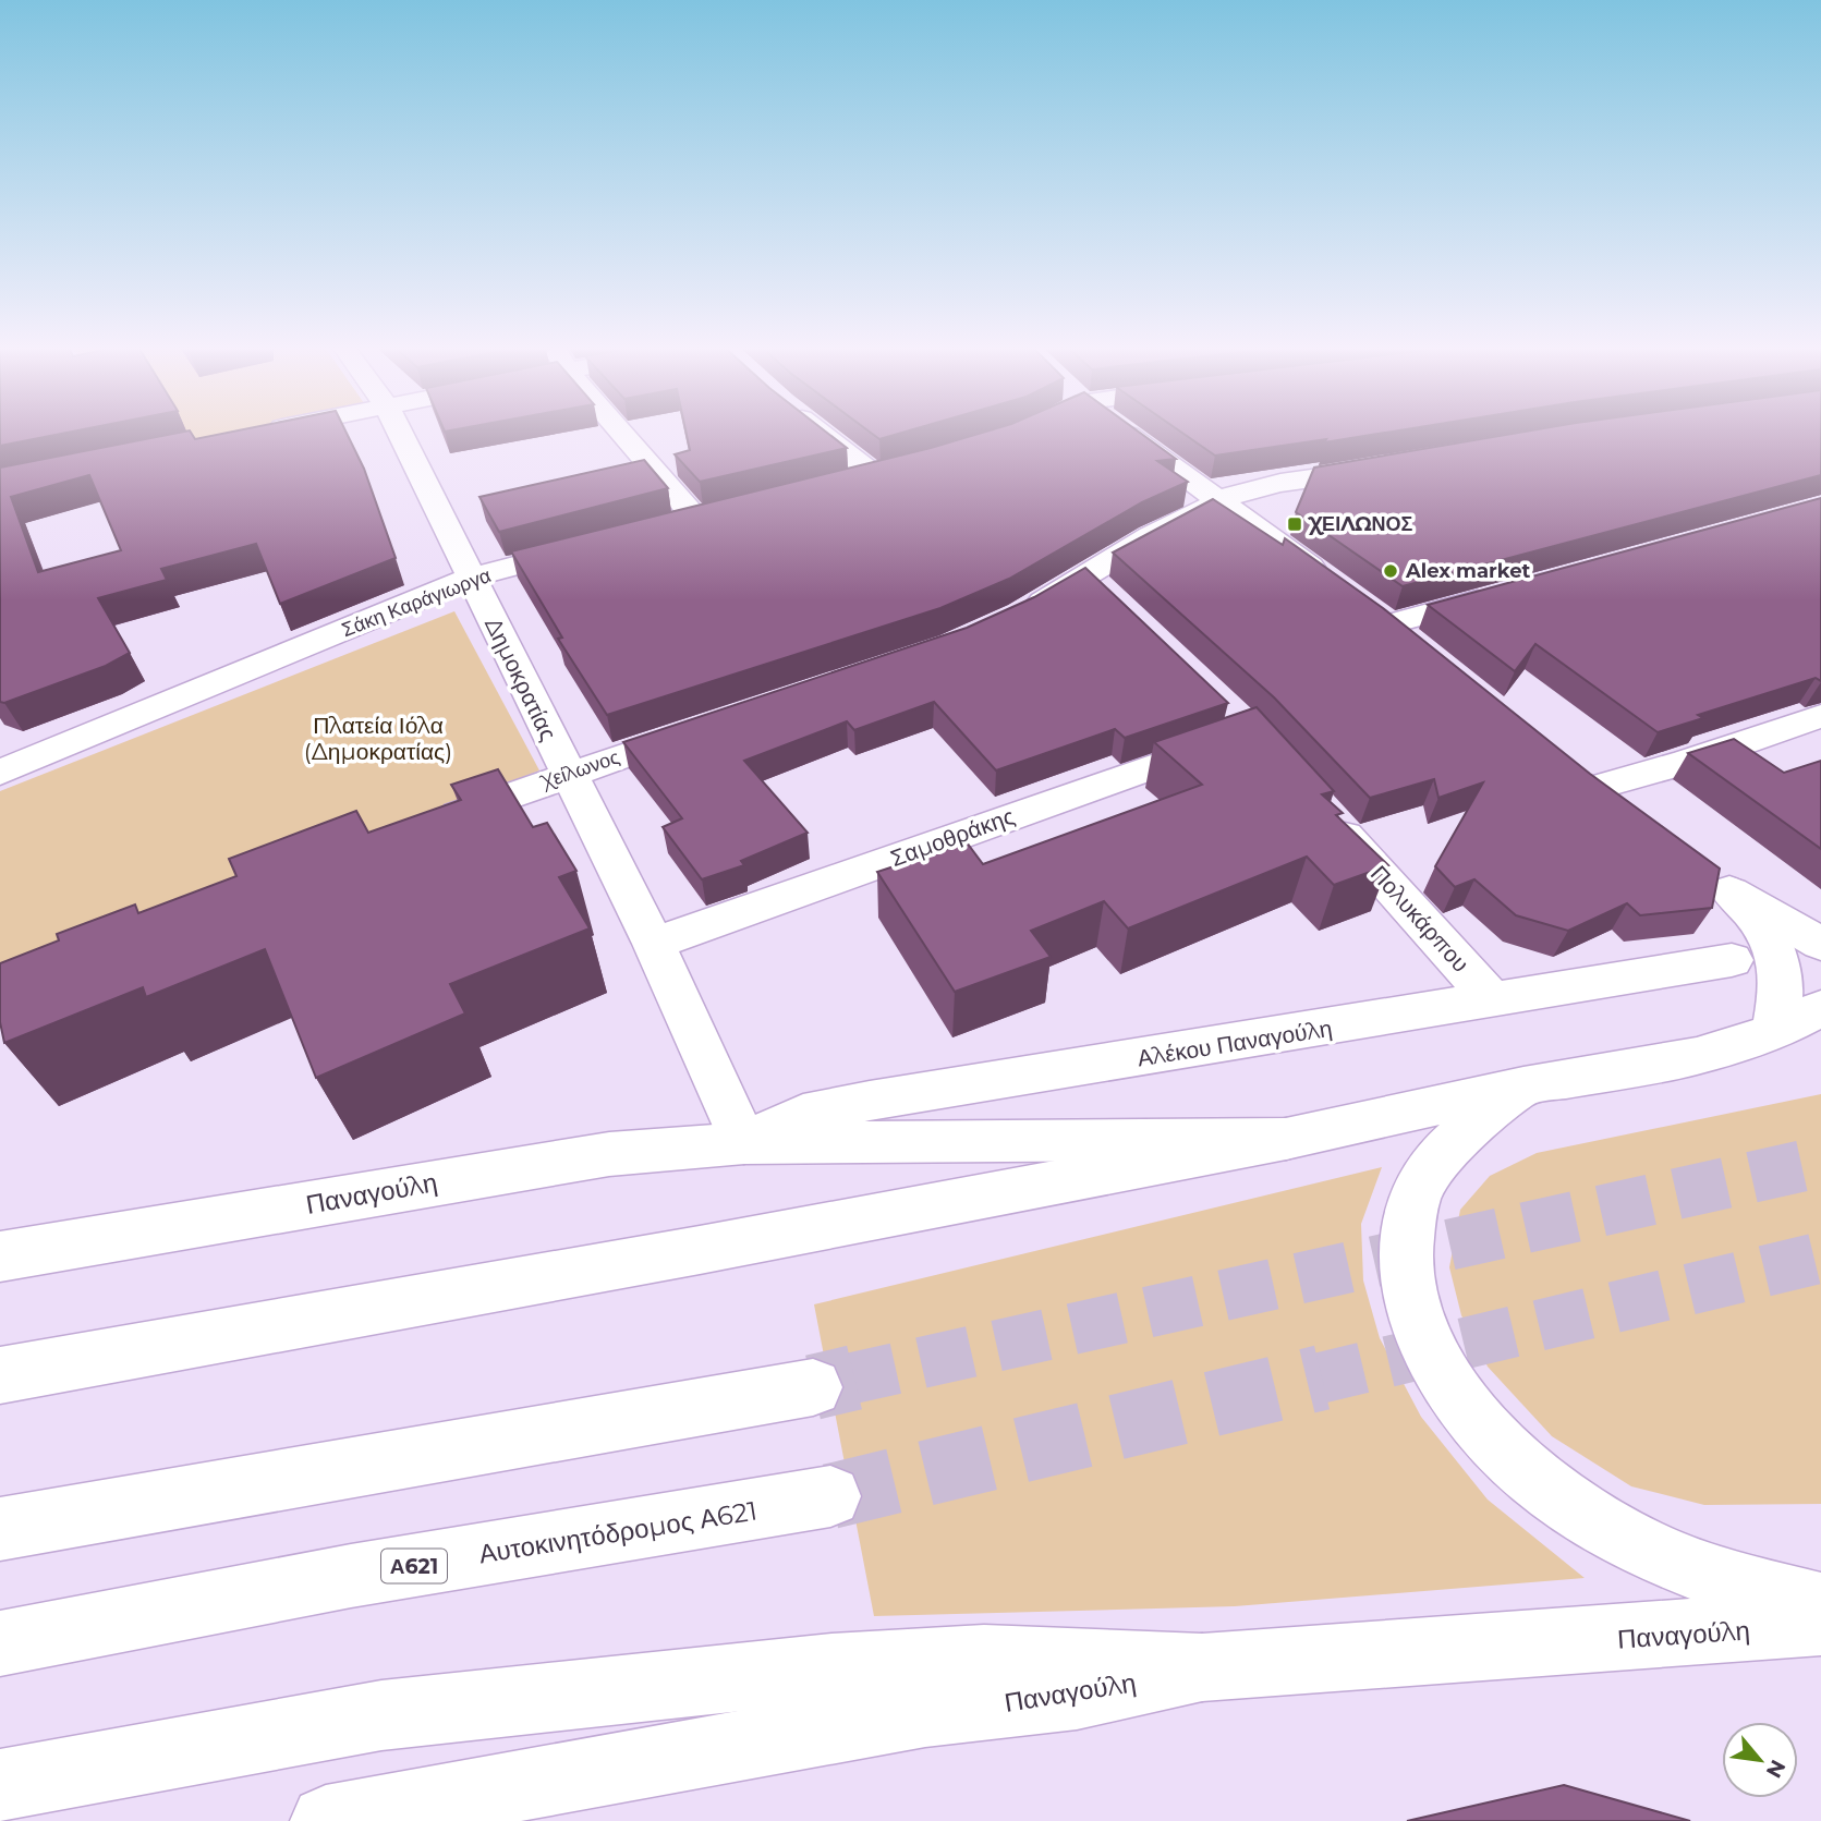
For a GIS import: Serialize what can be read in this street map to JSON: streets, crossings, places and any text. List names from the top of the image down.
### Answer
{
  "streets": {
    "main road": [
      "Σάκη Καράγιωργα",
      "Δημοκρατίας",
      "Χείλωνος",
      "Σαμοθράκης",
      "Πολυκάρπου",
      "Αλέκου Παναγούλη",
      "Παναγούλη",
      "Αυτοκινητόδρομος Α621",
      "Α621"
    ]
  },
  "crossings": [
    ["Σάκη Καράγιωργα", "Δημοκρατίας"],
    ["Δημοκρατίας", "Χείλωνος"],
    ["Δημοκρατίας", "Σαμοθράκης"],
    ["Δημοκρατίας", "Αλέκου Παναγούλη"],
    ["Δημοκρατίας", "Παναγούλη"],
    ["Πολυκάρπου", "Αλέκου Παναγούλη"],
    ["Αλέκου Παναγούλη", "Παναγούλη"]
  ],
  "parks": ["Πλατεία Ιόλα (Δημοκρατίας)"],
  "places": {
    "transit": ["ΧΕΙΛΩΝΟΣ"],
    "other": ["Alex market"]
  },
  "north": "bottom right"
}
